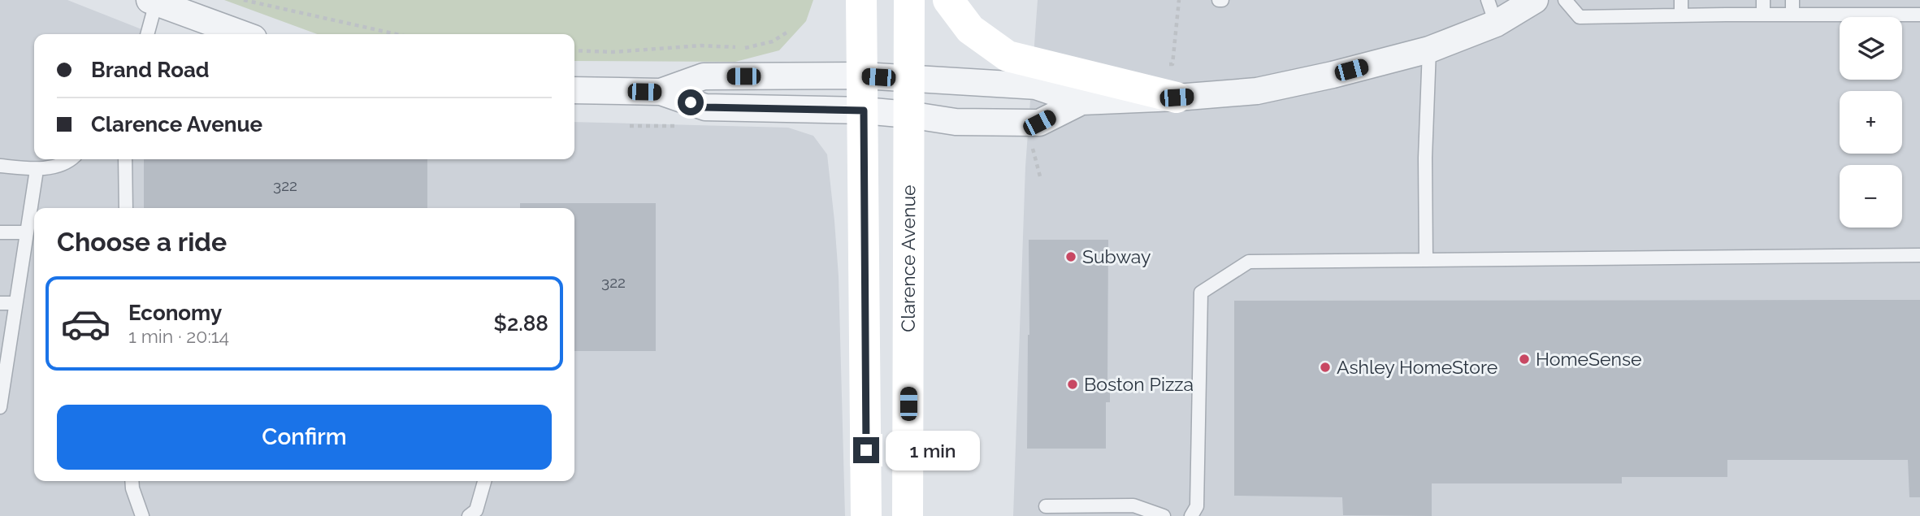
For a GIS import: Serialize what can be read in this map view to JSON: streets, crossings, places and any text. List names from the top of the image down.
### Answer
{
  "streets": {
    "main road": ["Clarence Avenue"]
  },
  "places": [
    "Subway",
    "HomeSense",
    "Ashley HomeStore",
    "Boston Pizza"
  ],
  "house_numbers": ["322", "322"],
  "page": {
    "map_buttons": ["+", "−"],
    "banner": ["Brand Road", "Clarence Avenue"],
    "heading": "Choose a ride",
    "list": [
      {
        "name": "Economy",
        "note": "1 min · 20:14",
        "value": "$2.88"
      }
    ],
    "buttons": "Confirm",
    "bubble": "1 min"
  }
}
